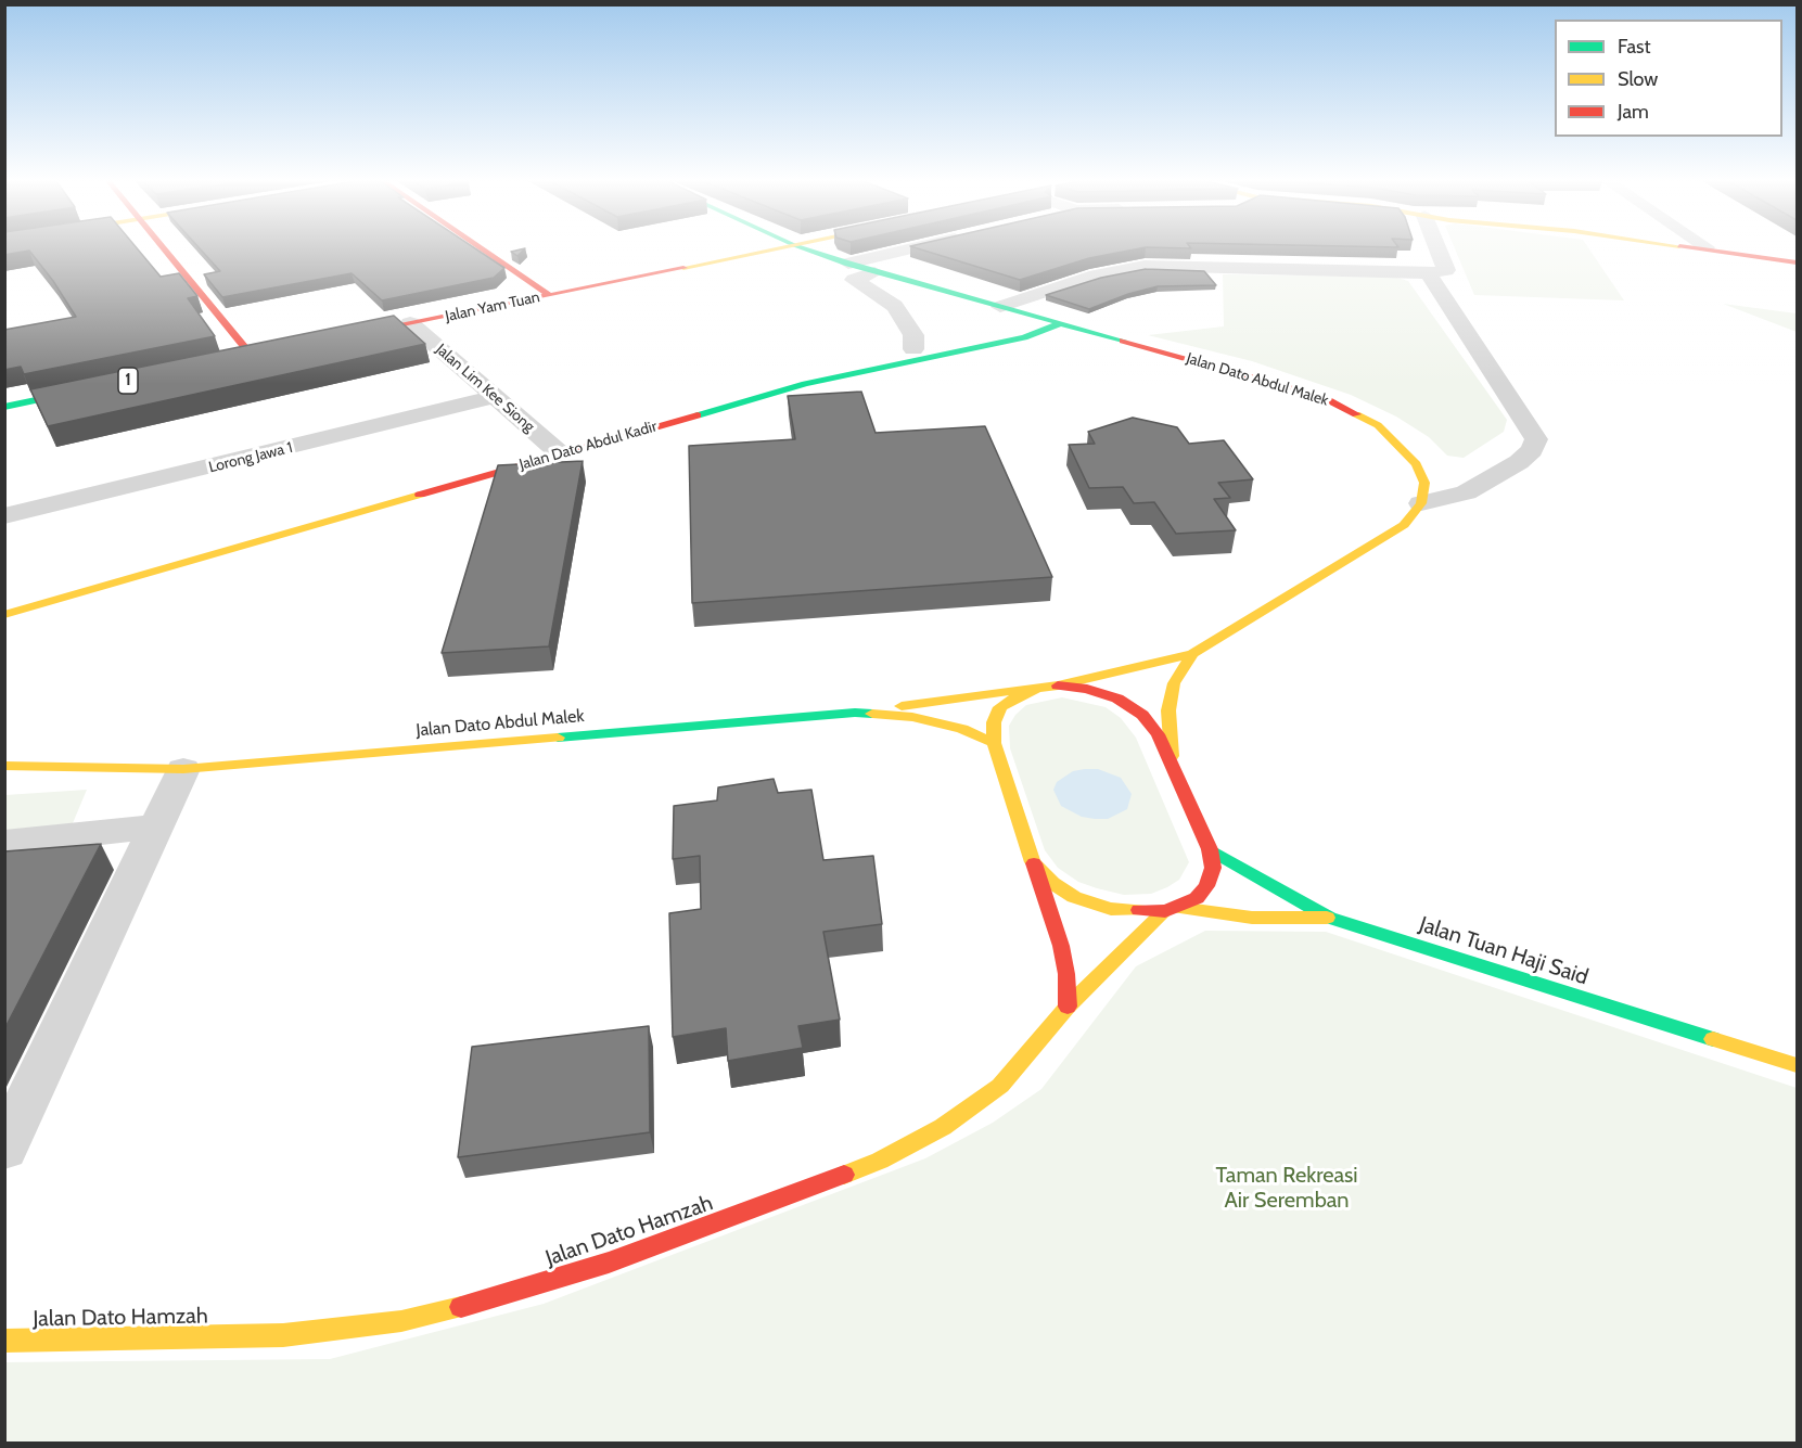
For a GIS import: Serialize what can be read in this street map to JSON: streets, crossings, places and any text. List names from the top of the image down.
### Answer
{
  "streets": {
    "main road": [
      "Jalan Yam Tuan",
      "Jalan Dato Abdul Malek",
      "1",
      "Jalan Dato Abdul Kadir",
      "Jalan Tuan Haji Said",
      "Jalan Dato Hamzah"
    ],
    "street": ["Jalan Lim Kee Siong", "Lorong Jawa 1"]
  },
  "crossings": [
    ["Jalan Yam Tuan", "Jalan Lim Kee Siong"],
    ["Jalan Dato Abdul Malek", "Jalan Dato Abdul Kadir"],
    ["Jalan Dato Abdul Malek", "Jalan Tuan Haji Said"],
    ["Jalan Dato Abdul Malek", "Jalan Dato Hamzah"],
    ["Jalan Lim Kee Siong", "Jalan Dato Abdul Kadir"],
    ["Jalan Lim Kee Siong", "Lorong Jawa 1"],
    ["Jalan Tuan Haji Said", "Jalan Dato Hamzah"]
  ],
  "parks": ["Taman Rekreasi Air Seremban"],
  "legend": ["Fast", "Slow", "Jam"]
}
